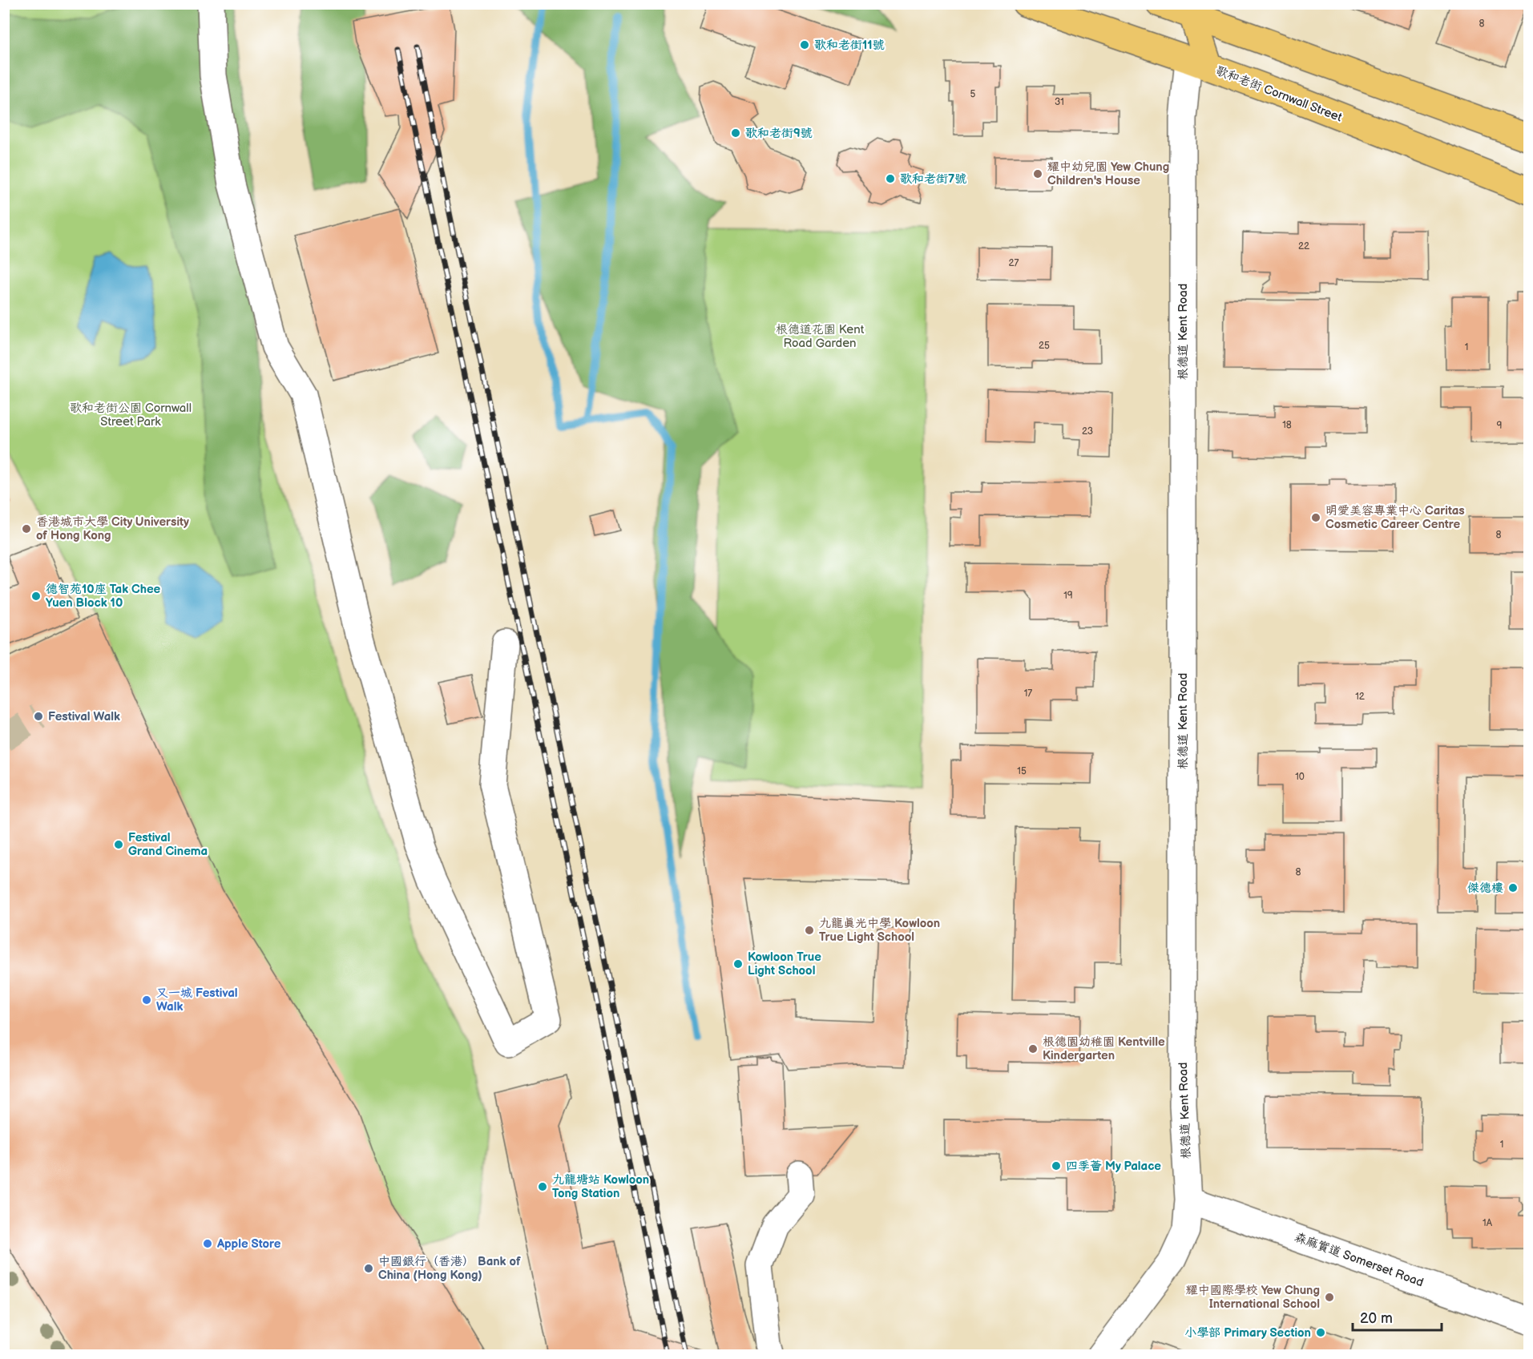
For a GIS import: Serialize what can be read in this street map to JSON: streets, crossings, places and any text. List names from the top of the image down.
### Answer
{
  "streets": {
    "main road": ["歌和老街 Cornwall Street"],
    "street": ["根德道 Kent Road", "森麻實道 Somerset Road"]
  },
  "crossings": [
    ["歌和老街 Cornwall Street", "根德道 Kent Road"],
    ["根德道 Kent Road", "森麻實道 Somerset Road"]
  ],
  "parks": ["根德道花園 Kent Road Garden", "歌和老街公園 Cornwall Street Park"],
  "places": [
    "歌和老街11號",
    "歌和老街9號",
    "耀中幼兒園 Yew Chung Children's House",
    "歌和老街7號",
    "明愛美容專業中心 Caritas Cosmetic Career Centre",
    "香港城市大學 City University of Hong Kong",
    "德智苑10座 Tak Chee Yuen Block 10",
    "Festival Walk",
    "Festival Grand Cinema",
    "傑德樓",
    "九龍真光中學 Kowloon True Light School",
    "Kowloon True Light School",
    "又一城 Festival Walk",
    "根德園幼稚園 Kentville Kindergarten",
    "四季薈 My Palace",
    "九龍塘站 Kowloon Tong Station",
    "Apple Store",
    "中國銀行（香港） Bank of China (Hong Kong)",
    "耀中國際學校 Yew Chung International School",
    "小學部 Primary Section"
  ],
  "house_numbers": [
    "8",
    "5",
    "31",
    "22",
    "27",
    "25",
    "1",
    "18",
    "9",
    "23",
    "8",
    "19",
    "17",
    "12",
    "15",
    "10",
    "8",
    "1",
    "1A"
  ],
  "scale_bar": "20 m"
}
